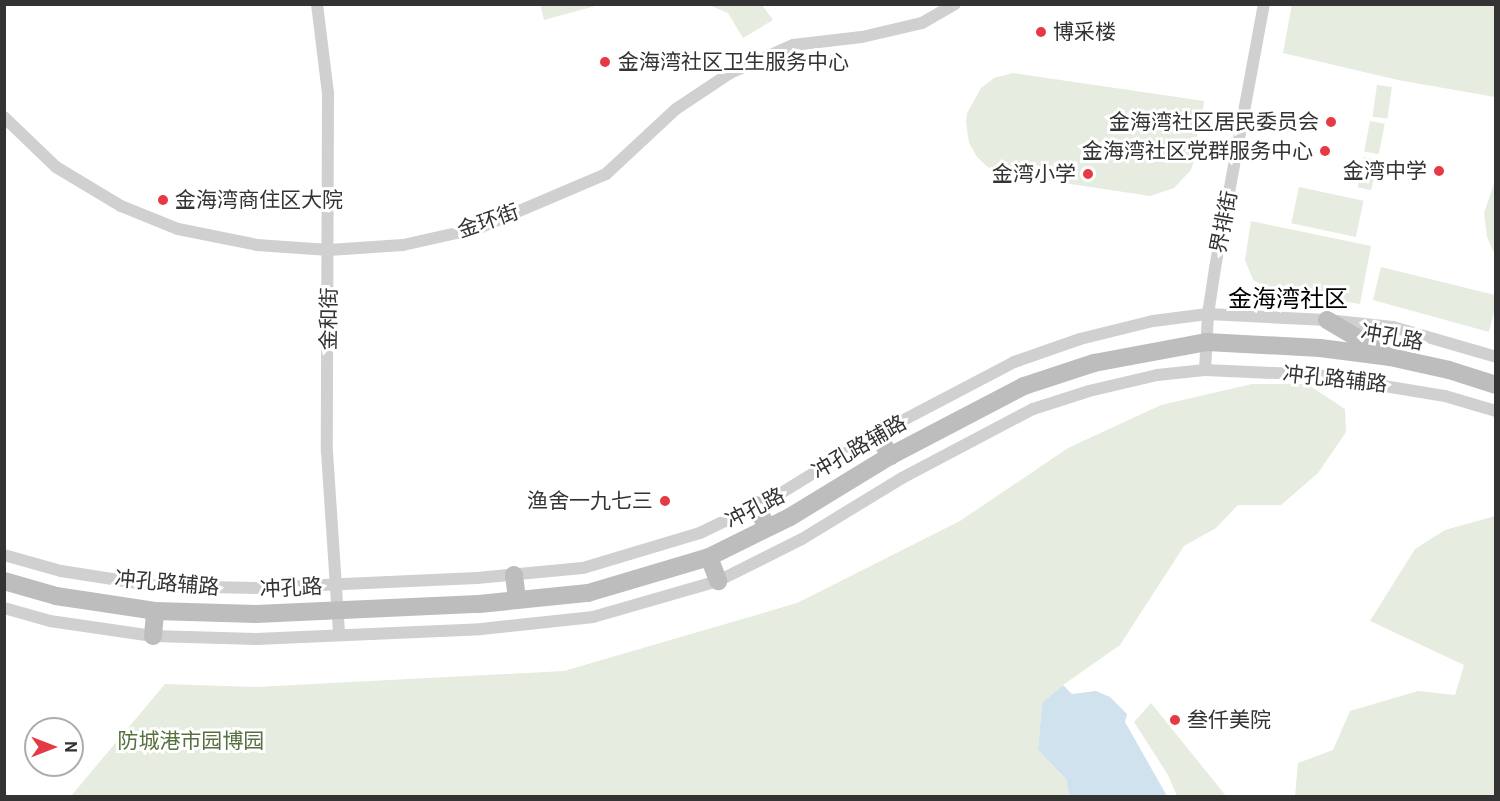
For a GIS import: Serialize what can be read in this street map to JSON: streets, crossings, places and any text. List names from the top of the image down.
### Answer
{
  "streets": {
    "main road": ["冲孔路"],
    "street": [
      "金环街",
      "界排街",
      "金和街",
      "冲孔路辅路"
    ]
  },
  "crossings": [
    ["金环街", "金和街"],
    ["界排街", "冲孔路"],
    ["界排街", "冲孔路辅路"],
    ["金和街", "冲孔路"],
    ["金和街", "冲孔路辅路"]
  ],
  "districts": ["金海湾社区"],
  "parks": ["防城港市园博园"],
  "places": [
    "博采楼",
    "金海湾社区卫生服务中心",
    "金海湾社区居民委员会",
    "金海湾社区党群服务中心",
    "金湾中学",
    "金湾小学",
    "金海湾商住区大院",
    "渔舍一九七三",
    "叁仟美院"
  ],
  "north": "right"
}
